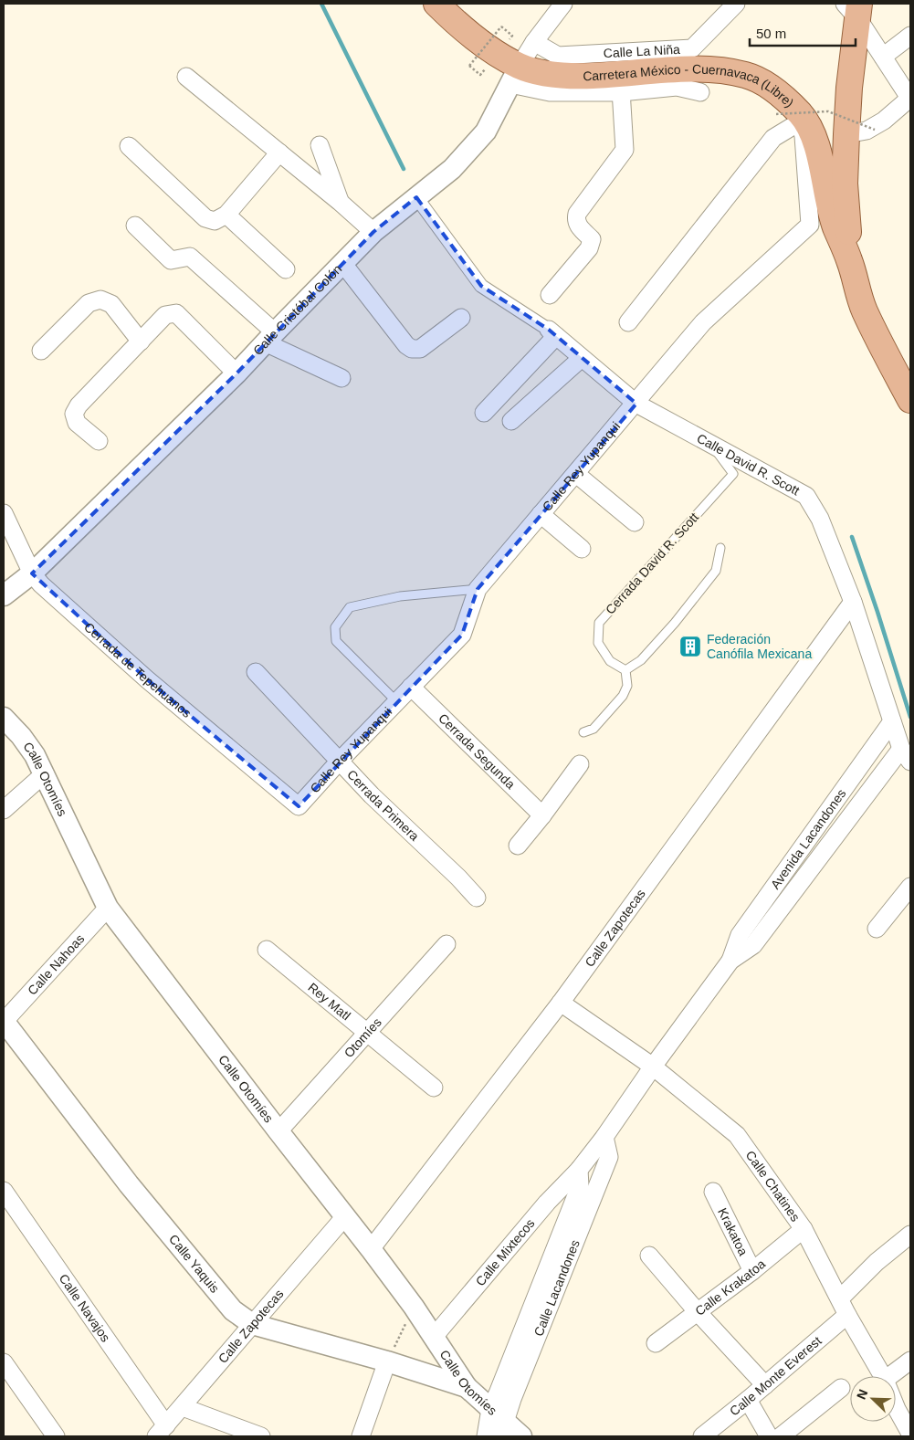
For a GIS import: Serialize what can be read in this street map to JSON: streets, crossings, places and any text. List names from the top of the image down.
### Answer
{
  "streets": {
    "main road": ["Carretera México - Cuernavaca (Libre)"],
    "street": [
      "Calle La Niña",
      "Calle Cristóbal Colón",
      "Calle David R. Scott",
      "Calle Rey Yupanqui",
      "Cerrada de Tepehuanos",
      "Cerrada Segunda",
      "Calle Otomíes",
      "Cerrada Primera",
      "Avenida Lacandones",
      "Calle Zapotecas",
      "Calle Nahoas",
      "Rey Matl",
      "Otomíes",
      "Calle Chatines",
      "Krakatoa",
      "Calle Mixtecos",
      "Calle Yaquis",
      "Calle Krakatoa",
      "Calle Lacandones",
      "Calle Navajos",
      "Calle Monte Everest"
    ],
    "lane": ["Cerrada David R. Scott"]
  },
  "crossings": [
    ["Calle La Niña", "Calle Cristóbal Colón"],
    ["Carretera México - Cuernavaca (Libre)", "Calle Cristóbal Colón"],
    ["Carretera México - Cuernavaca (Libre)", "Calle Rey Yupanqui"],
    ["Calle Cristóbal Colón", "Cerrada de Tepehuanos"],
    ["Calle David R. Scott", "Calle Rey Yupanqui"],
    ["Calle David R. Scott", "Cerrada David R. Scott"],
    ["Calle David R. Scott", "Avenida Lacandones"],
    ["Calle David R. Scott", "Calle Zapotecas"],
    ["Calle Rey Yupanqui", "Cerrada de Tepehuanos"],
    ["Calle Rey Yupanqui", "Cerrada Segunda"],
    ["Calle Rey Yupanqui", "Cerrada Primera"],
    ["Calle Otomíes", "Calle Zapotecas"],
    ["Calle Otomíes", "Calle Nahoas"],
    ["Calle Otomíes", "Otomíes"],
    ["Calle Otomíes", "Calle Mixtecos"],
    ["Calle Otomíes", "Calle Yaquis"],
    ["Calle Otomíes", "Calle Lacandones"],
    ["Avenida Lacandones", "Calle Chatines"],
    ["Avenida Lacandones", "Calle Mixtecos"],
    ["Avenida Lacandones", "Calle Lacandones"],
    ["Calle Zapotecas", "Calle Chatines"],
    ["Calle Zapotecas", "Calle Yaquis"],
    ["Calle Zapotecas", "Calle Navajos"],
    ["Calle Nahoas", "Calle Yaquis"],
    ["Rey Matl", "Otomíes"],
    ["Calle Chatines", "Calle Krakatoa"],
    ["Calle Chatines", "Calle Monte Everest"],
    ["Krakatoa", "Calle Krakatoa"],
    ["Calle Mixtecos", "Calle Lacandones"]
  ],
  "places": {
    "building": ["Federación Canófila Mexicana"]
  },
  "scale_bar": "50 m",
  "north": "top left"
}
